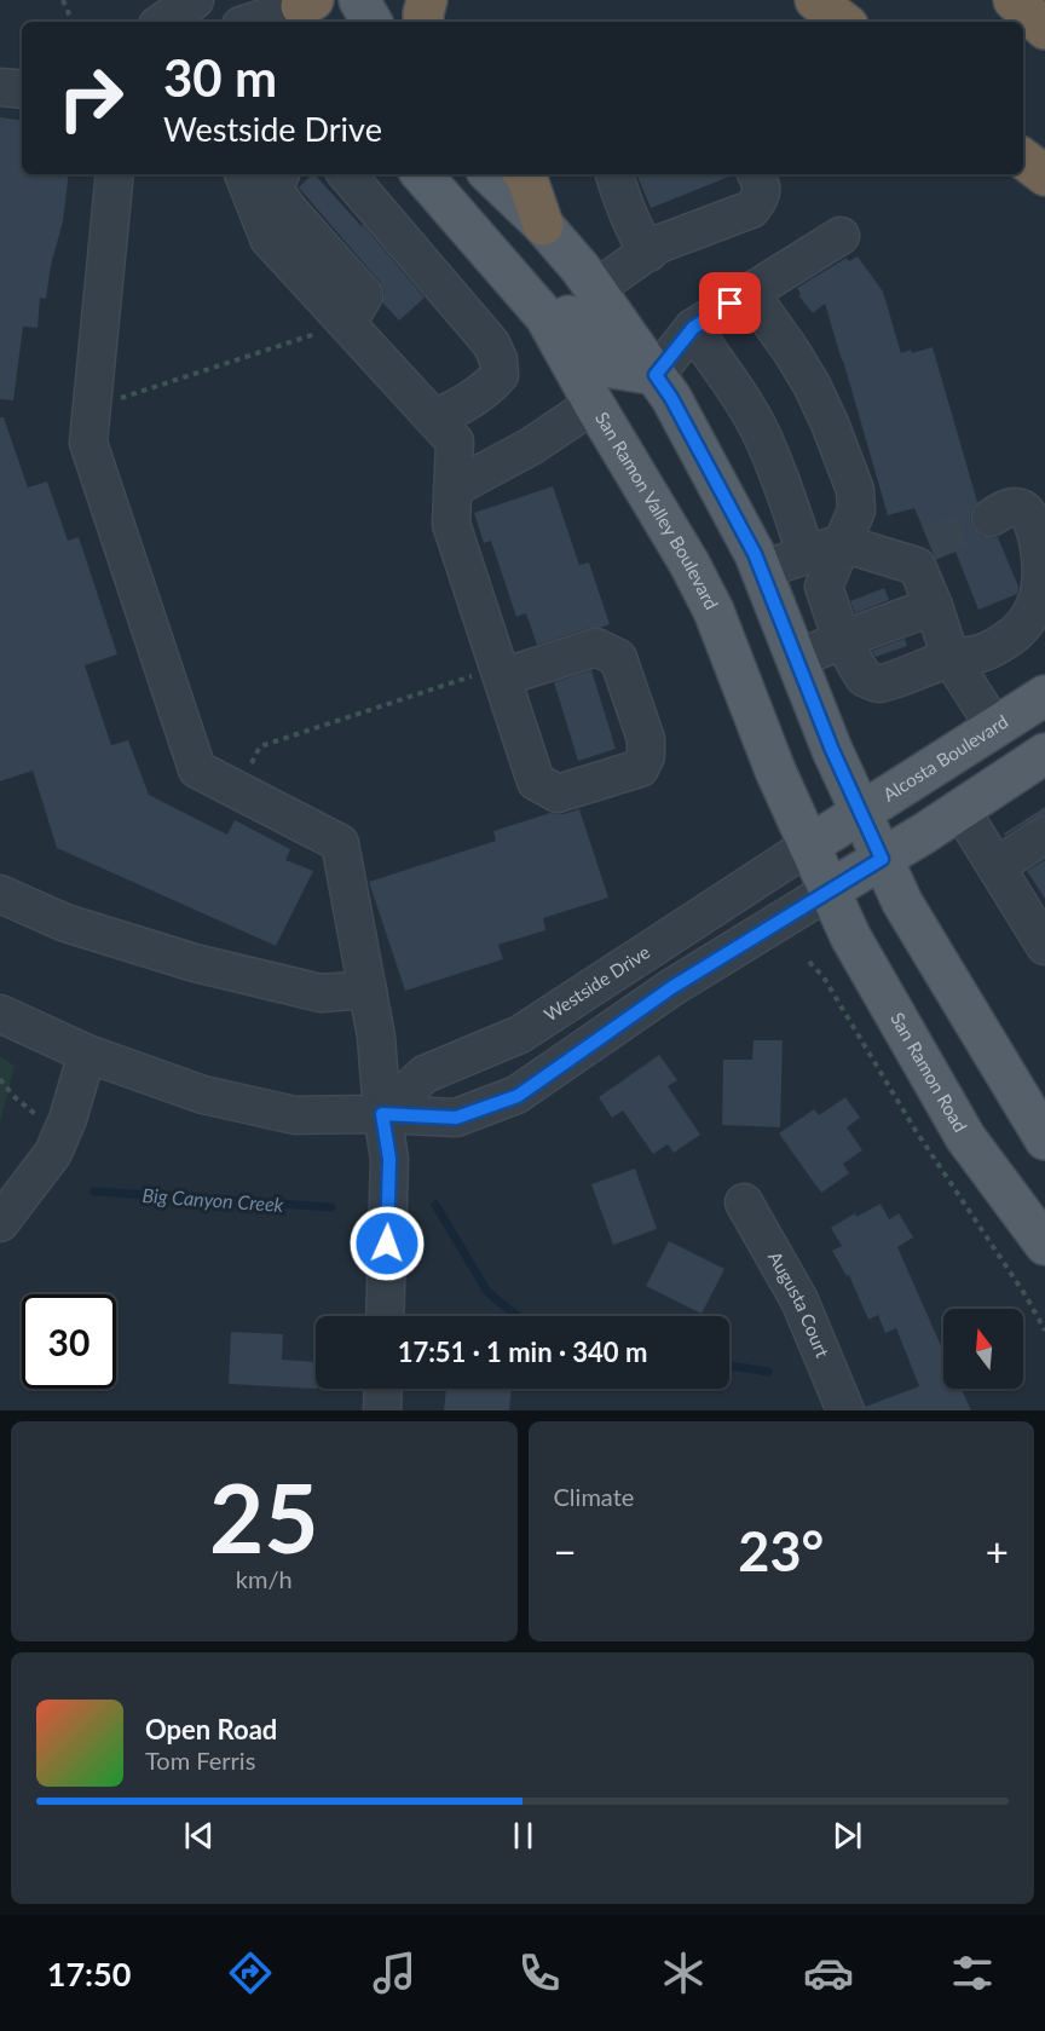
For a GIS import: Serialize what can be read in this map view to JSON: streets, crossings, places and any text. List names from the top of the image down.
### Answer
{
  "streets": {
    "main road": ["San Ramon Valley Boulevard", "Alcosta Boulevard", "San Ramon Road"],
    "street": ["Westside Drive", "Augusta Court"]
  },
  "crossings": [
    ["San Ramon Valley Boulevard", "Alcosta Boulevard"],
    ["San Ramon Valley Boulevard", "Westside Drive"],
    ["San Ramon Valley Boulevard", "San Ramon Road"],
    ["Alcosta Boulevard", "Westside Drive"]
  ],
  "water": ["Big Canyon Creek"],
  "north": "top",
  "page": {
    "turn": ["30 m", "Westside Drive"],
    "limit": "30",
    "trip": "17:51 · 1 min · 340 m",
    "tile": [
      ["25", "km/h"],
      "Climate"
    ],
    "heat": ["−", "23°", "+"],
    "song": ["Open Road", "Tom Ferris"],
    "tabs": "17:50"
  }
}
